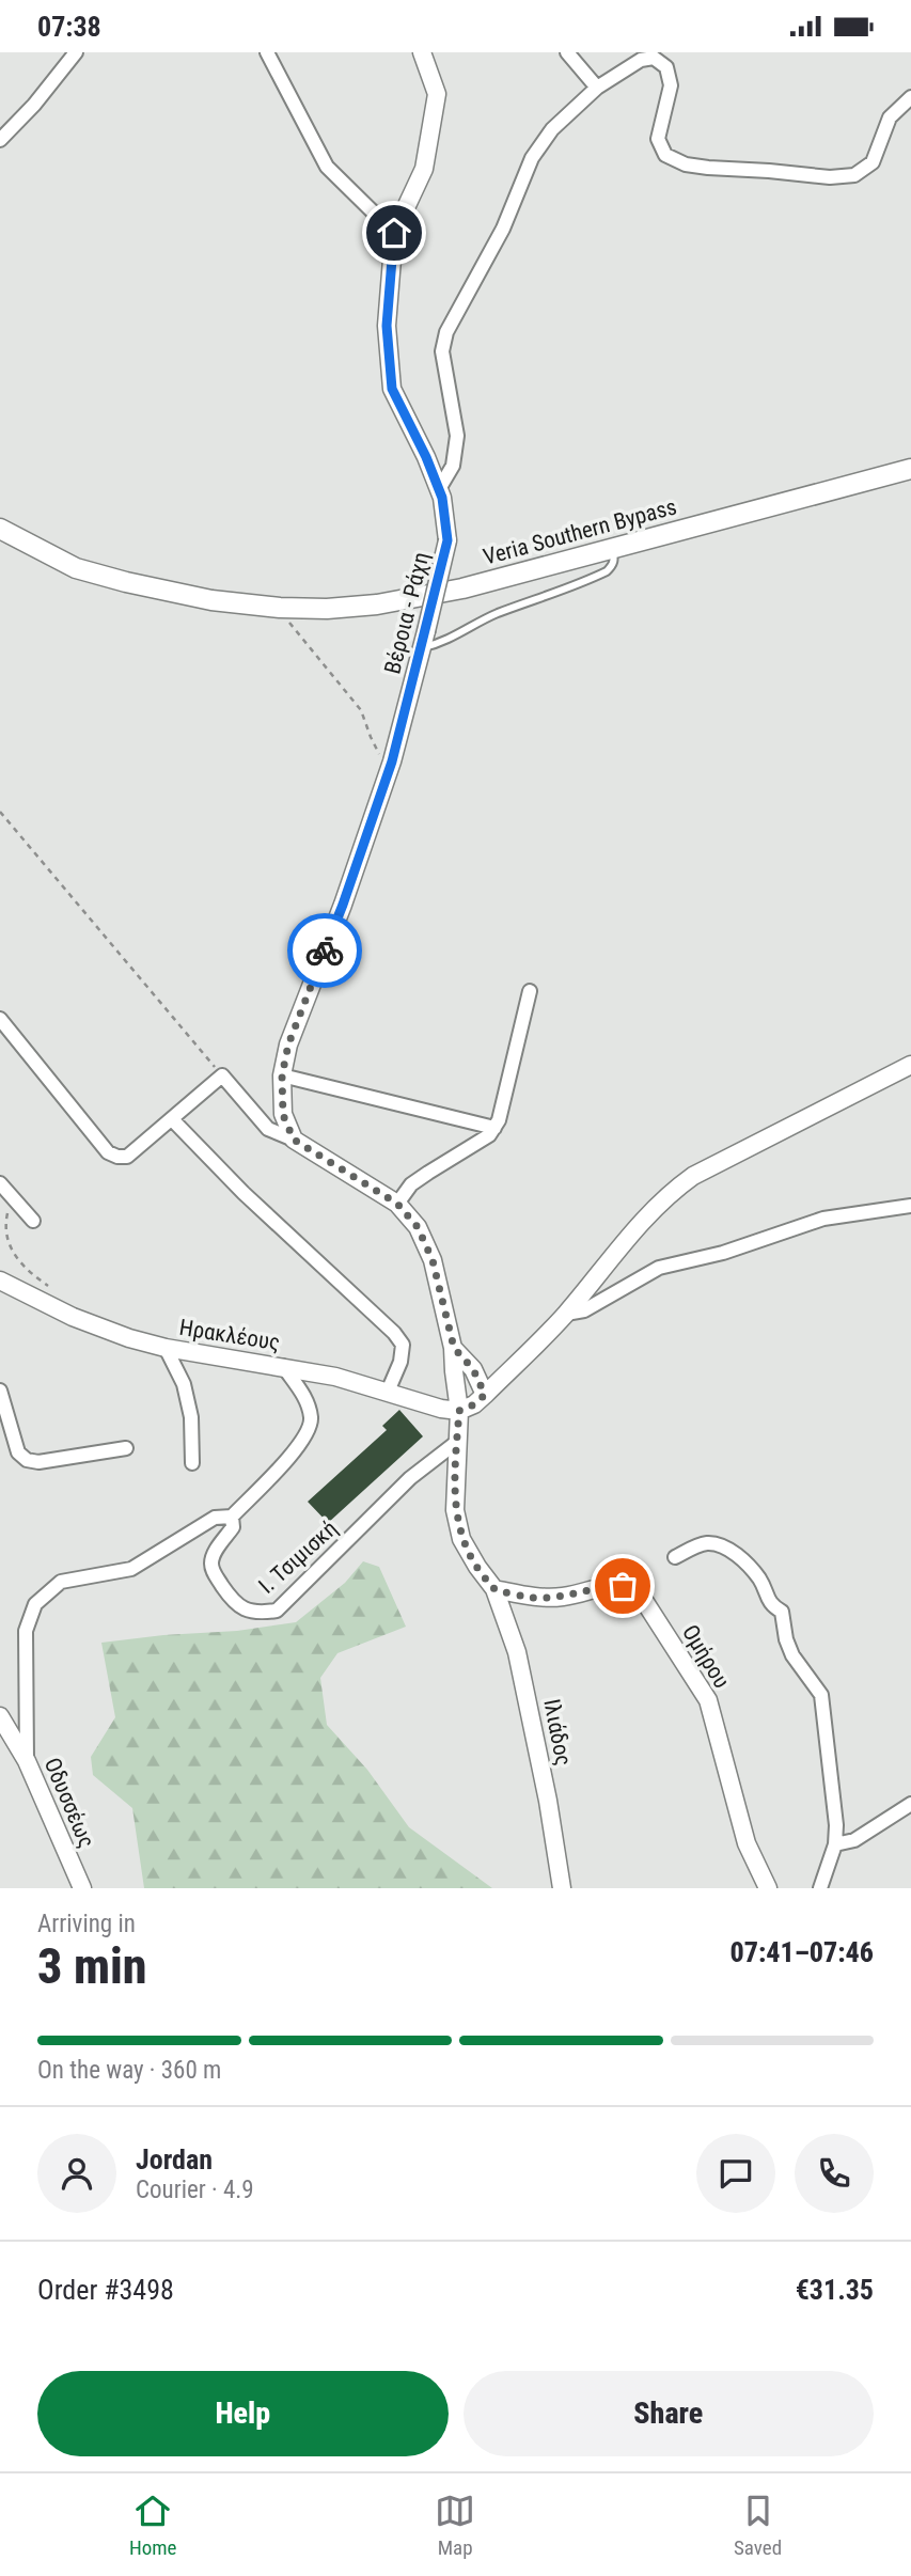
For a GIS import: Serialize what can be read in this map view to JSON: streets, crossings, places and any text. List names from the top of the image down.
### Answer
{
  "streets": {
    "main road": ["Veria Southern Bypass"],
    "street": [
      "Βέροια - Ράχη",
      "Ηρακλέους",
      "Ι. Τσιμισκή",
      "Ομήρου",
      "Ιλιάδος",
      "Οδυσσέως"
    ]
  },
  "crossings": [
    ["Ηρακλέους", "Ιλιάδος"],
    ["Ι. Τσιμισκή", "Ιλιάδος"],
    ["Ομήρου", "Ιλιάδος"]
  ],
  "page": {
    "status": "07:38",
    "heading": ["3 min", "Arriving in", "07:41–07:46"],
    "panel": [
      "Jordan",
      "Courier · 4.9",
      "Order #3498",
      "€31.35"
    ],
    "bar": "On the way · 360 m",
    "buttons": ["Help", "Share"],
    "tabs": ["Home", "Map", "Saved"]
  }
}
